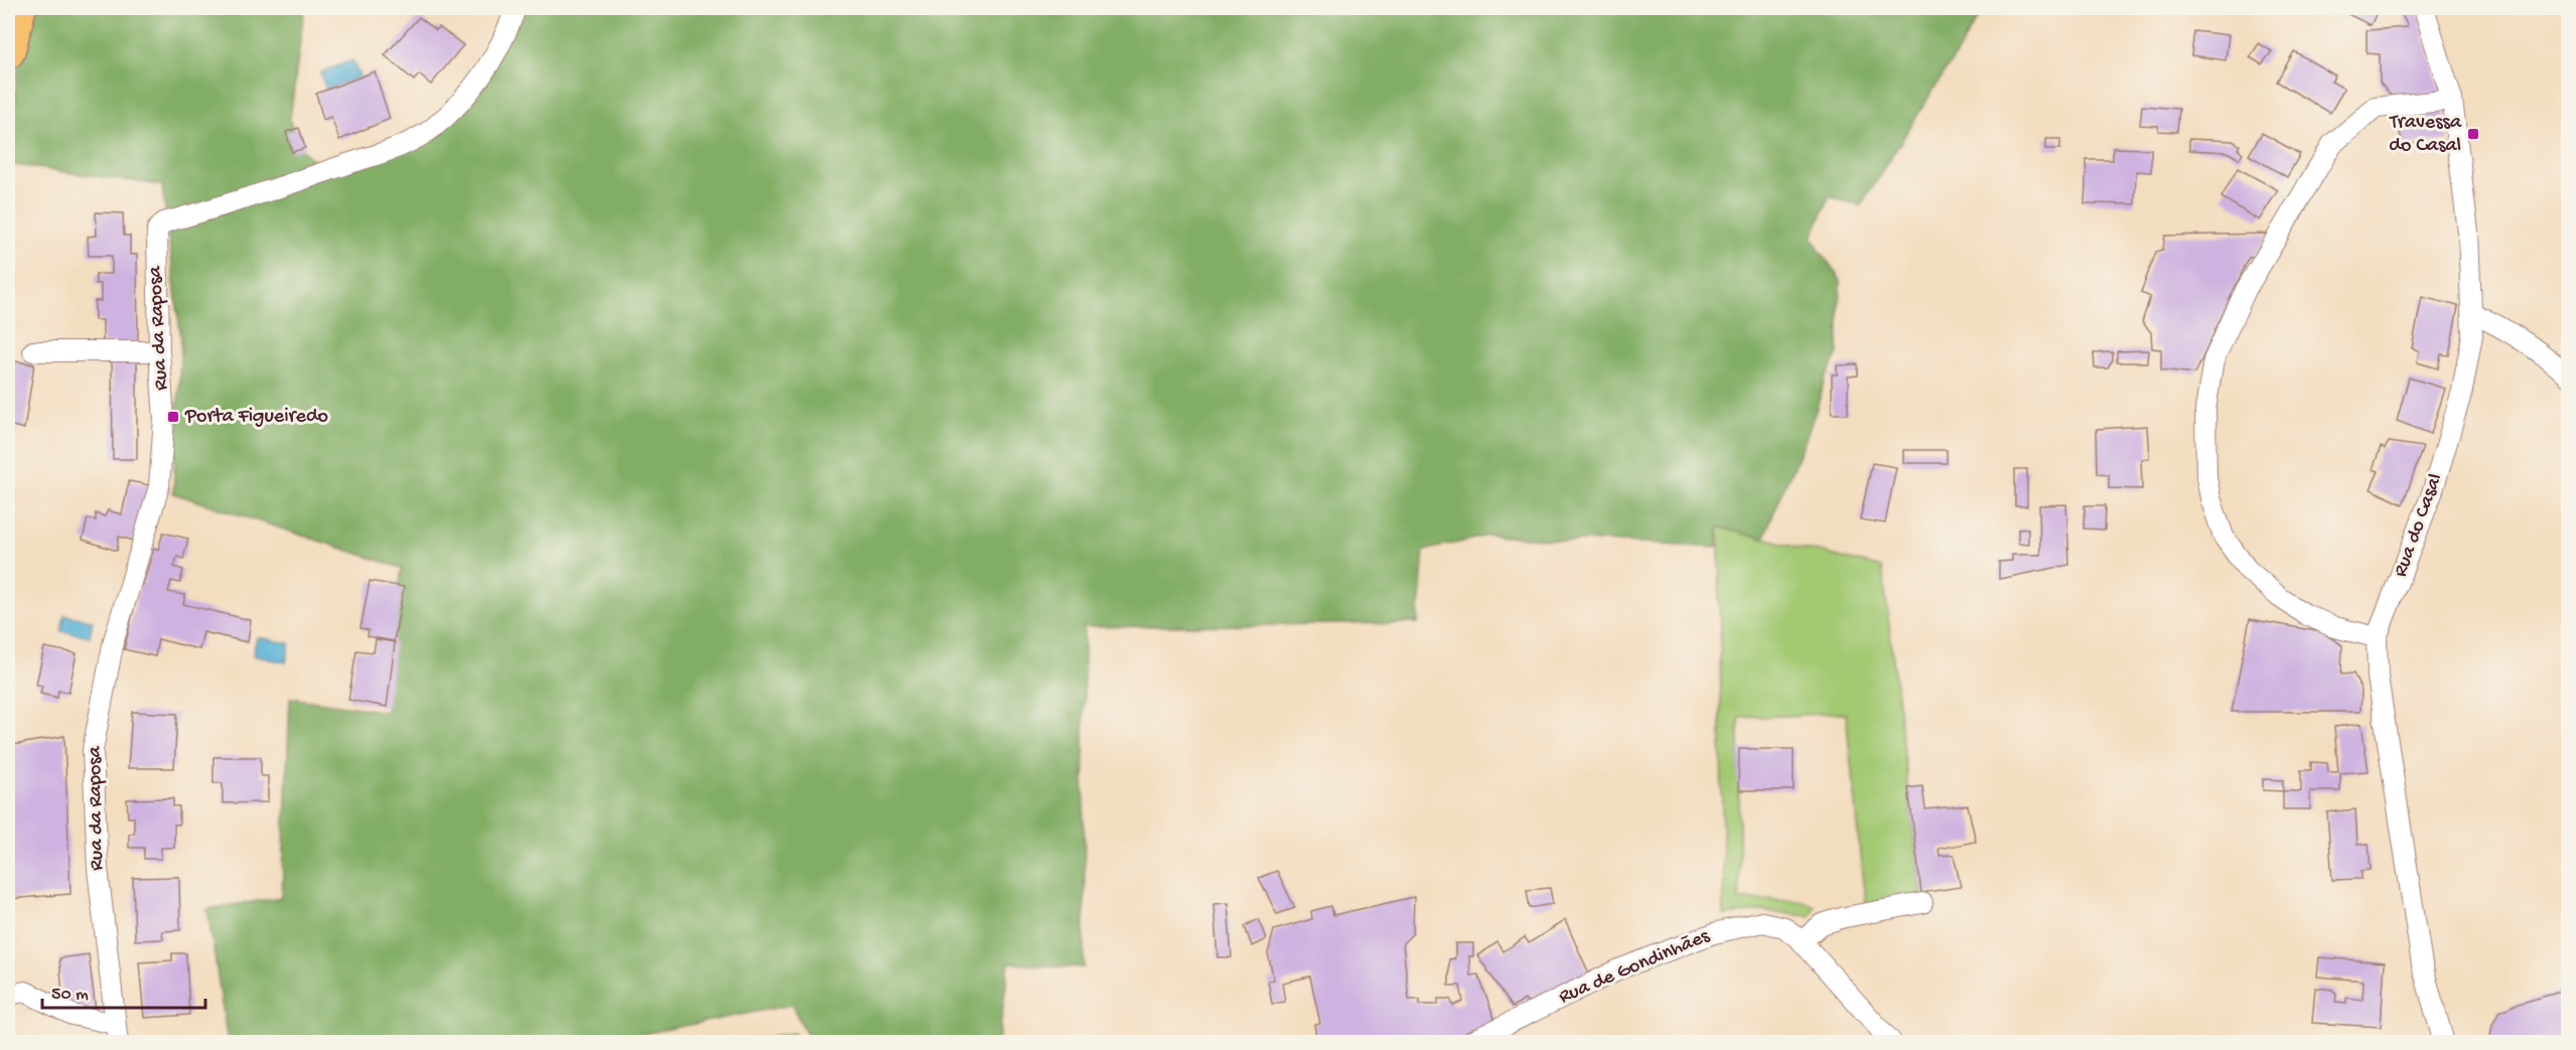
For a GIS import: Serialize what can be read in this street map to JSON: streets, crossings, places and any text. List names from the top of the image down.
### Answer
{
  "streets": {
    "street": ["Rua da Raposa", "Rua do Casal", "Rua de Gondinhães"]
  },
  "places": {
    "transit": ["Travessa do Casal", "Porta Figueiredo"]
  },
  "scale_bar": "50 m"
}
